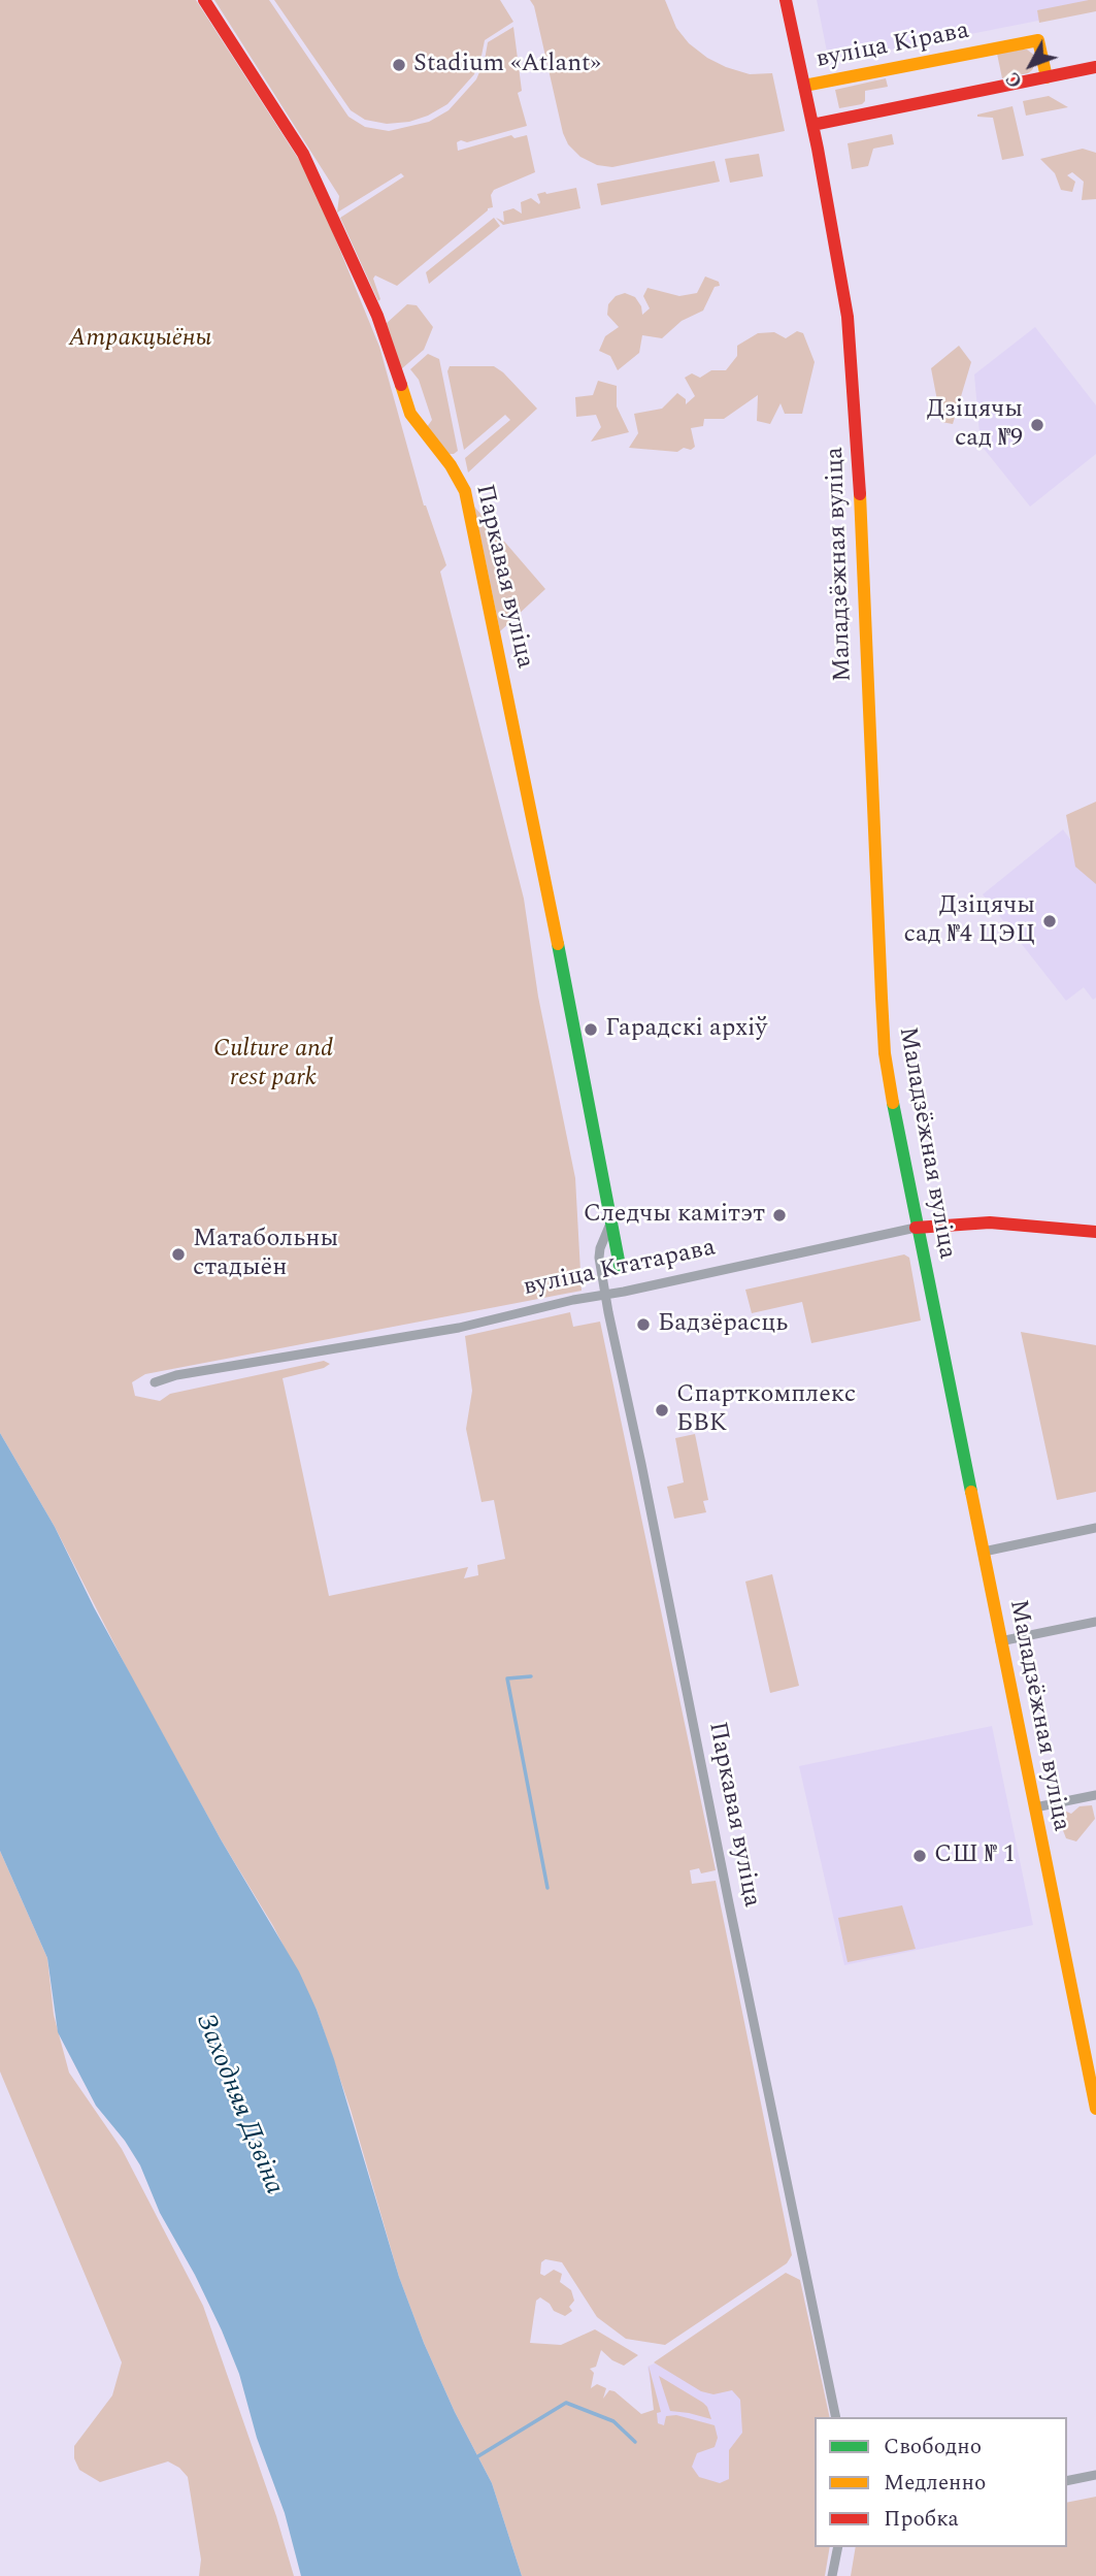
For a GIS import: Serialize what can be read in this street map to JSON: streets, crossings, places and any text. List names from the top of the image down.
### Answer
{
  "streets": {
    "street": [
      "вуліца Кірава",
      "Маладзёжная вуліца",
      "Паркавая вуліца",
      "вуліца Ктатарава"
    ]
  },
  "crossings": [
    ["вуліца Кірава", "Маладзёжная вуліца"],
    ["Маладзёжная вуліца", "вуліца Ктатарава"],
    ["Паркавая вуліца", "вуліца Ктатарава"]
  ],
  "water": ["Заходняя Дзвіна"],
  "parks": ["Атракцыёны", "Culture and rest park"],
  "places": [
    "Stadium «Atlant»",
    "Дзіцячы сад №9",
    "Дзіцячы сад №4 ЦЭЦ",
    "Гарадскі архіў",
    "Следчы камітэт",
    "Матабольны стадыён",
    "Бадзёрасць",
    "Спарткомплекс БВК",
    "СШ № 1"
  ],
  "legend": ["Свободно", "Медленно", "Пробка"],
  "north": "bottom left"
}
